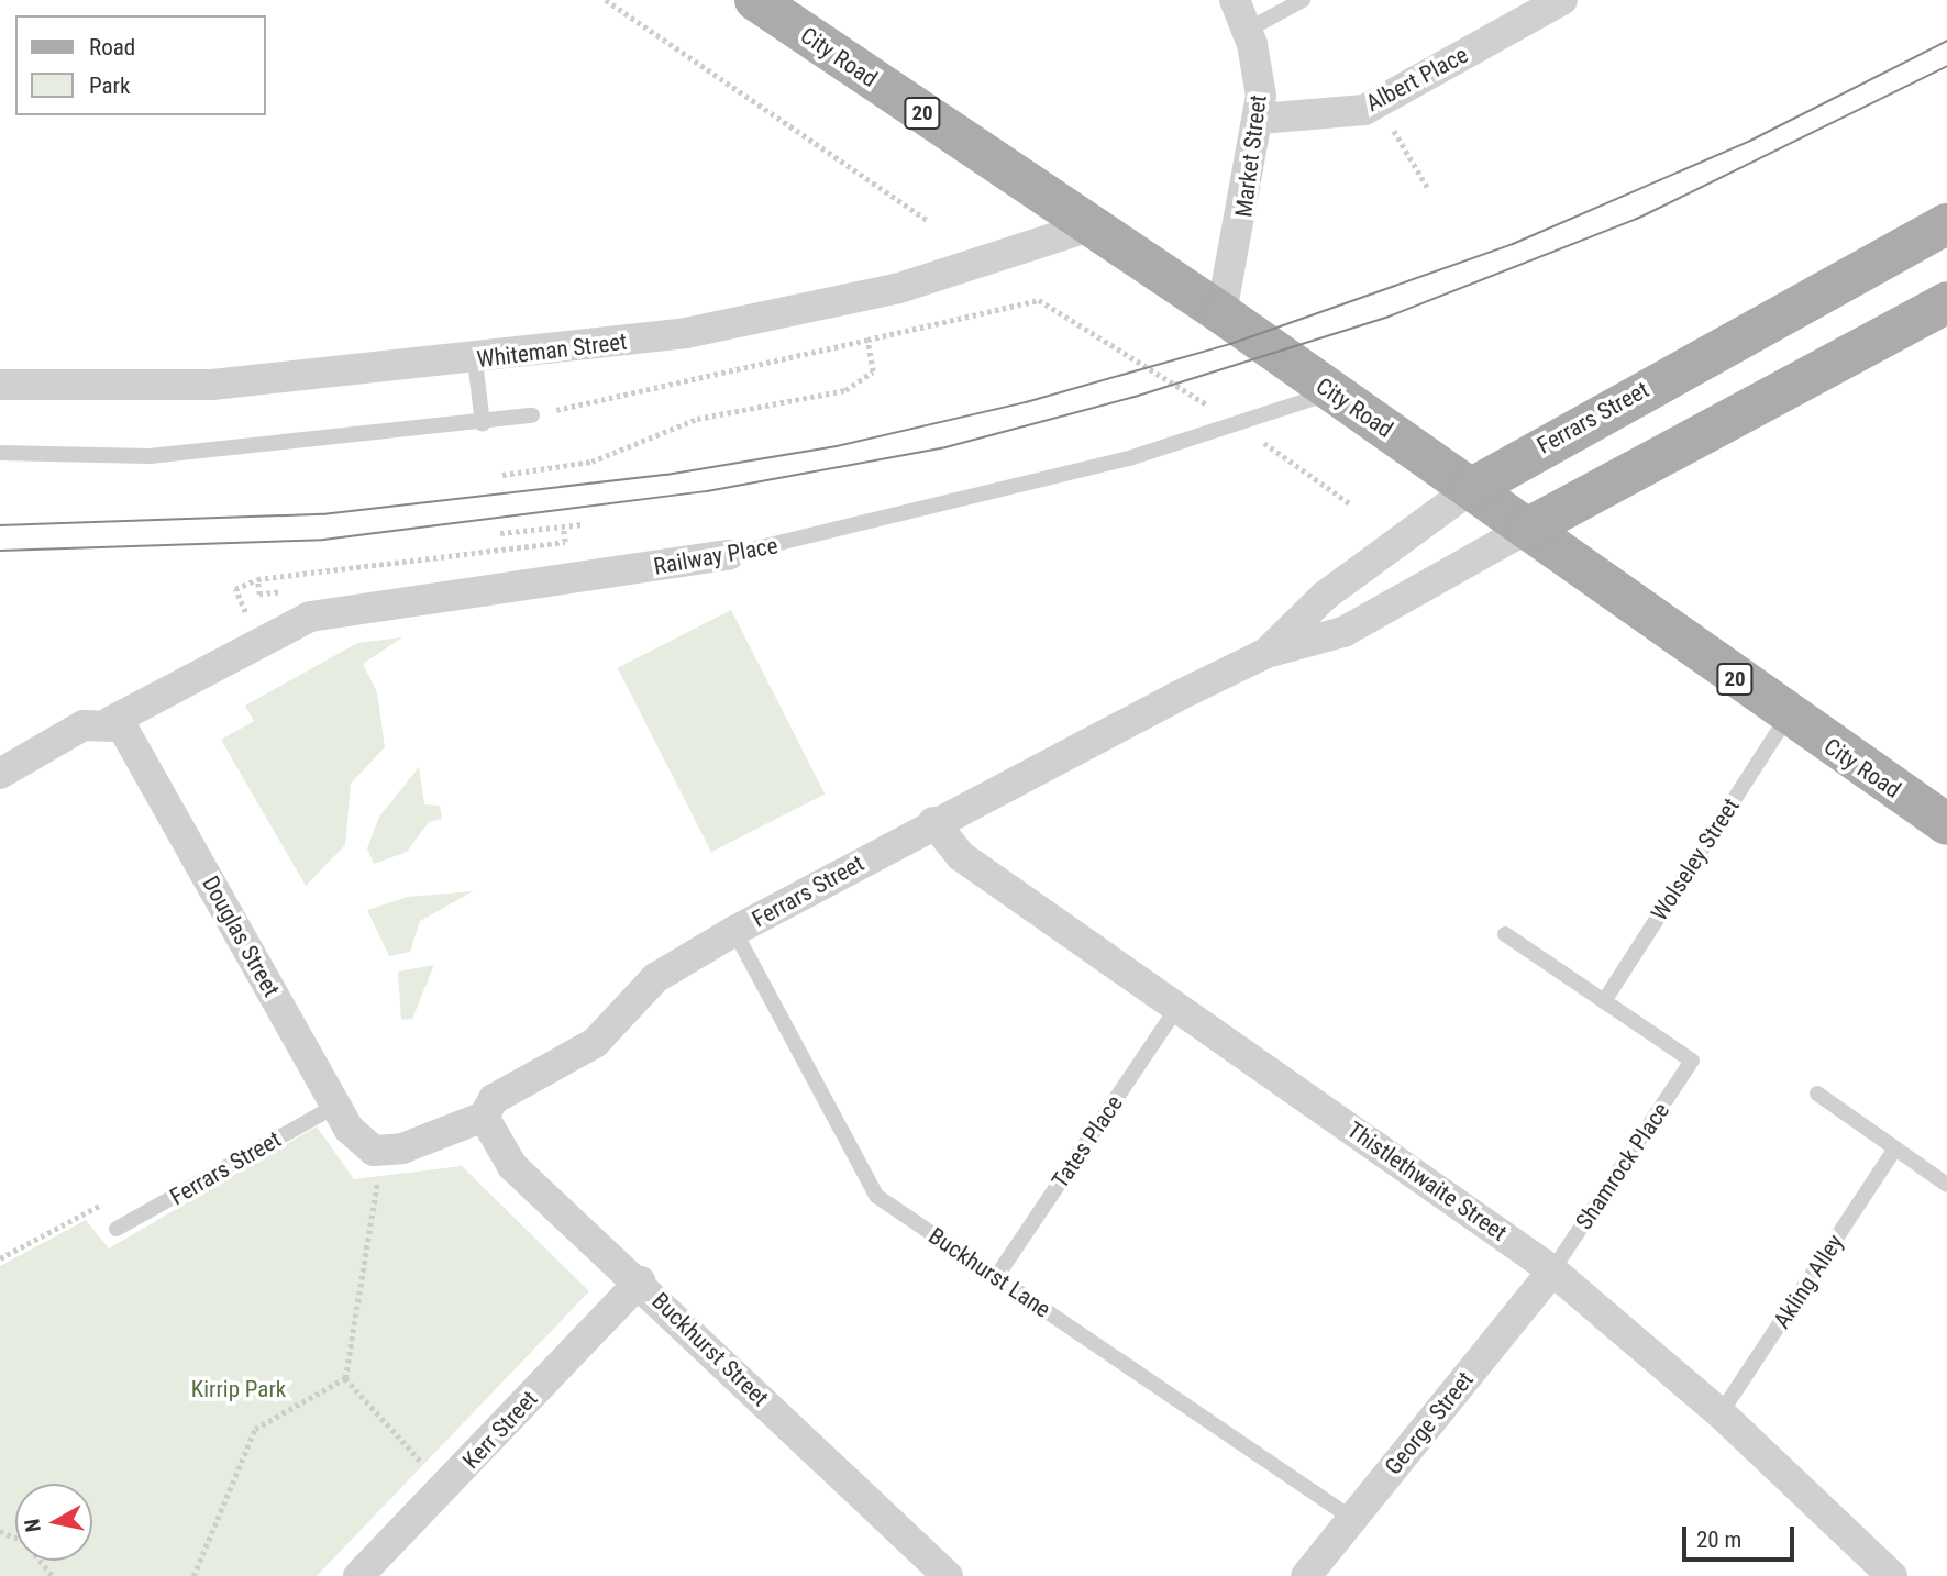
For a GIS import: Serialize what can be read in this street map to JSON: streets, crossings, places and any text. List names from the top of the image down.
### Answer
{
  "streets": {
    "main road": ["City Road", "20", "Ferrars Street"],
    "street": [
      "Albert Place",
      "Market Street",
      "Whiteman Street",
      "Railway Place",
      "Douglas Street",
      "Thistlethwaite Street",
      "Buckhurst Street",
      "George Street",
      "Kerr Street"
    ],
    "lane": [
      "Wolseley Street",
      "Tates Place",
      "Shamrock Place",
      "Buckhurst Lane",
      "Akling Alley"
    ]
  },
  "crossings": [
    ["City Road", "Market Street"],
    ["City Road", "Whiteman Street"],
    ["City Road", "Ferrars Street"],
    ["City Road", "Railway Place"],
    ["City Road", "Wolseley Street"],
    ["Albert Place", "Market Street"],
    ["Ferrars Street", "Douglas Street"],
    ["Ferrars Street", "Thistlethwaite Street"],
    ["Ferrars Street", "Buckhurst Lane"],
    ["Ferrars Street", "Buckhurst Street"],
    ["Railway Place", "Douglas Street"],
    ["Wolseley Street", "Shamrock Place"],
    ["Tates Place", "Thistlethwaite Street"],
    ["Tates Place", "Buckhurst Lane"],
    ["Shamrock Place", "Thistlethwaite Street"],
    ["Shamrock Place", "George Street"],
    ["Thistlethwaite Street", "Akling Alley"],
    ["Thistlethwaite Street", "George Street"],
    ["Buckhurst Lane", "George Street"],
    ["Buckhurst Street", "Kerr Street"]
  ],
  "parks": ["Kirrip Park"],
  "legend": ["Road", "Park"],
  "scale_bar": "20 m",
  "north": "left"
}
